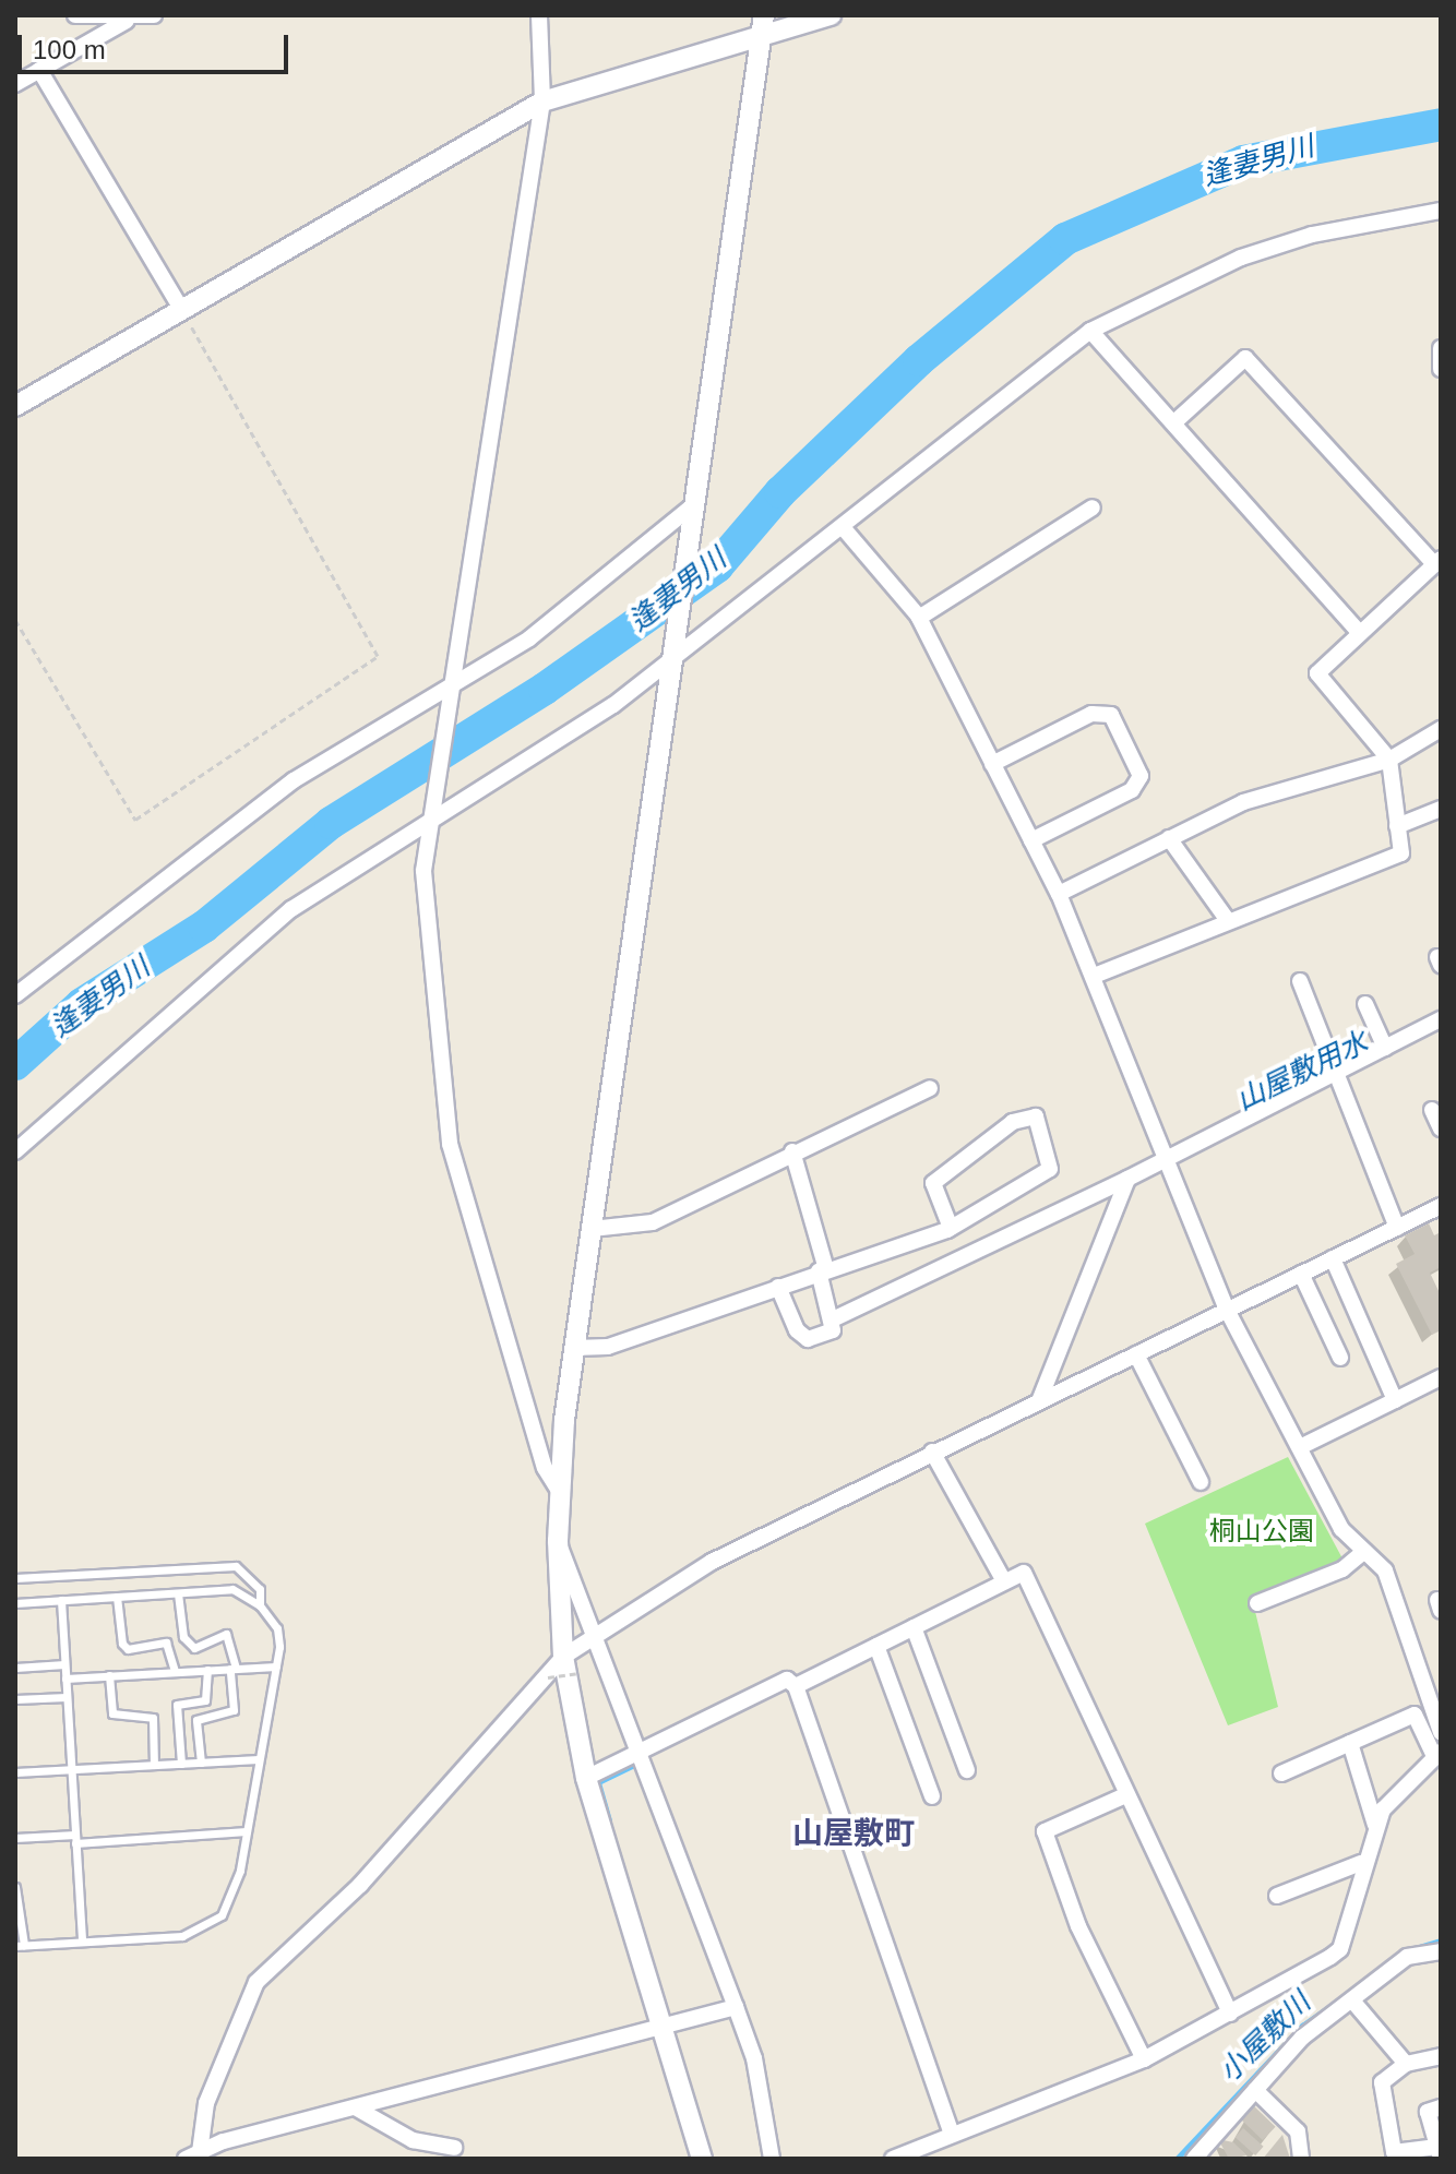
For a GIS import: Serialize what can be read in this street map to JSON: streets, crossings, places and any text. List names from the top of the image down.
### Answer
{
  "districts": ["山屋敷町"],
  "water": ["逢妻男川", "山屋敷用水", "小屋敷川"],
  "parks": ["桐山公園"],
  "scale_bar": "100 m"
}
